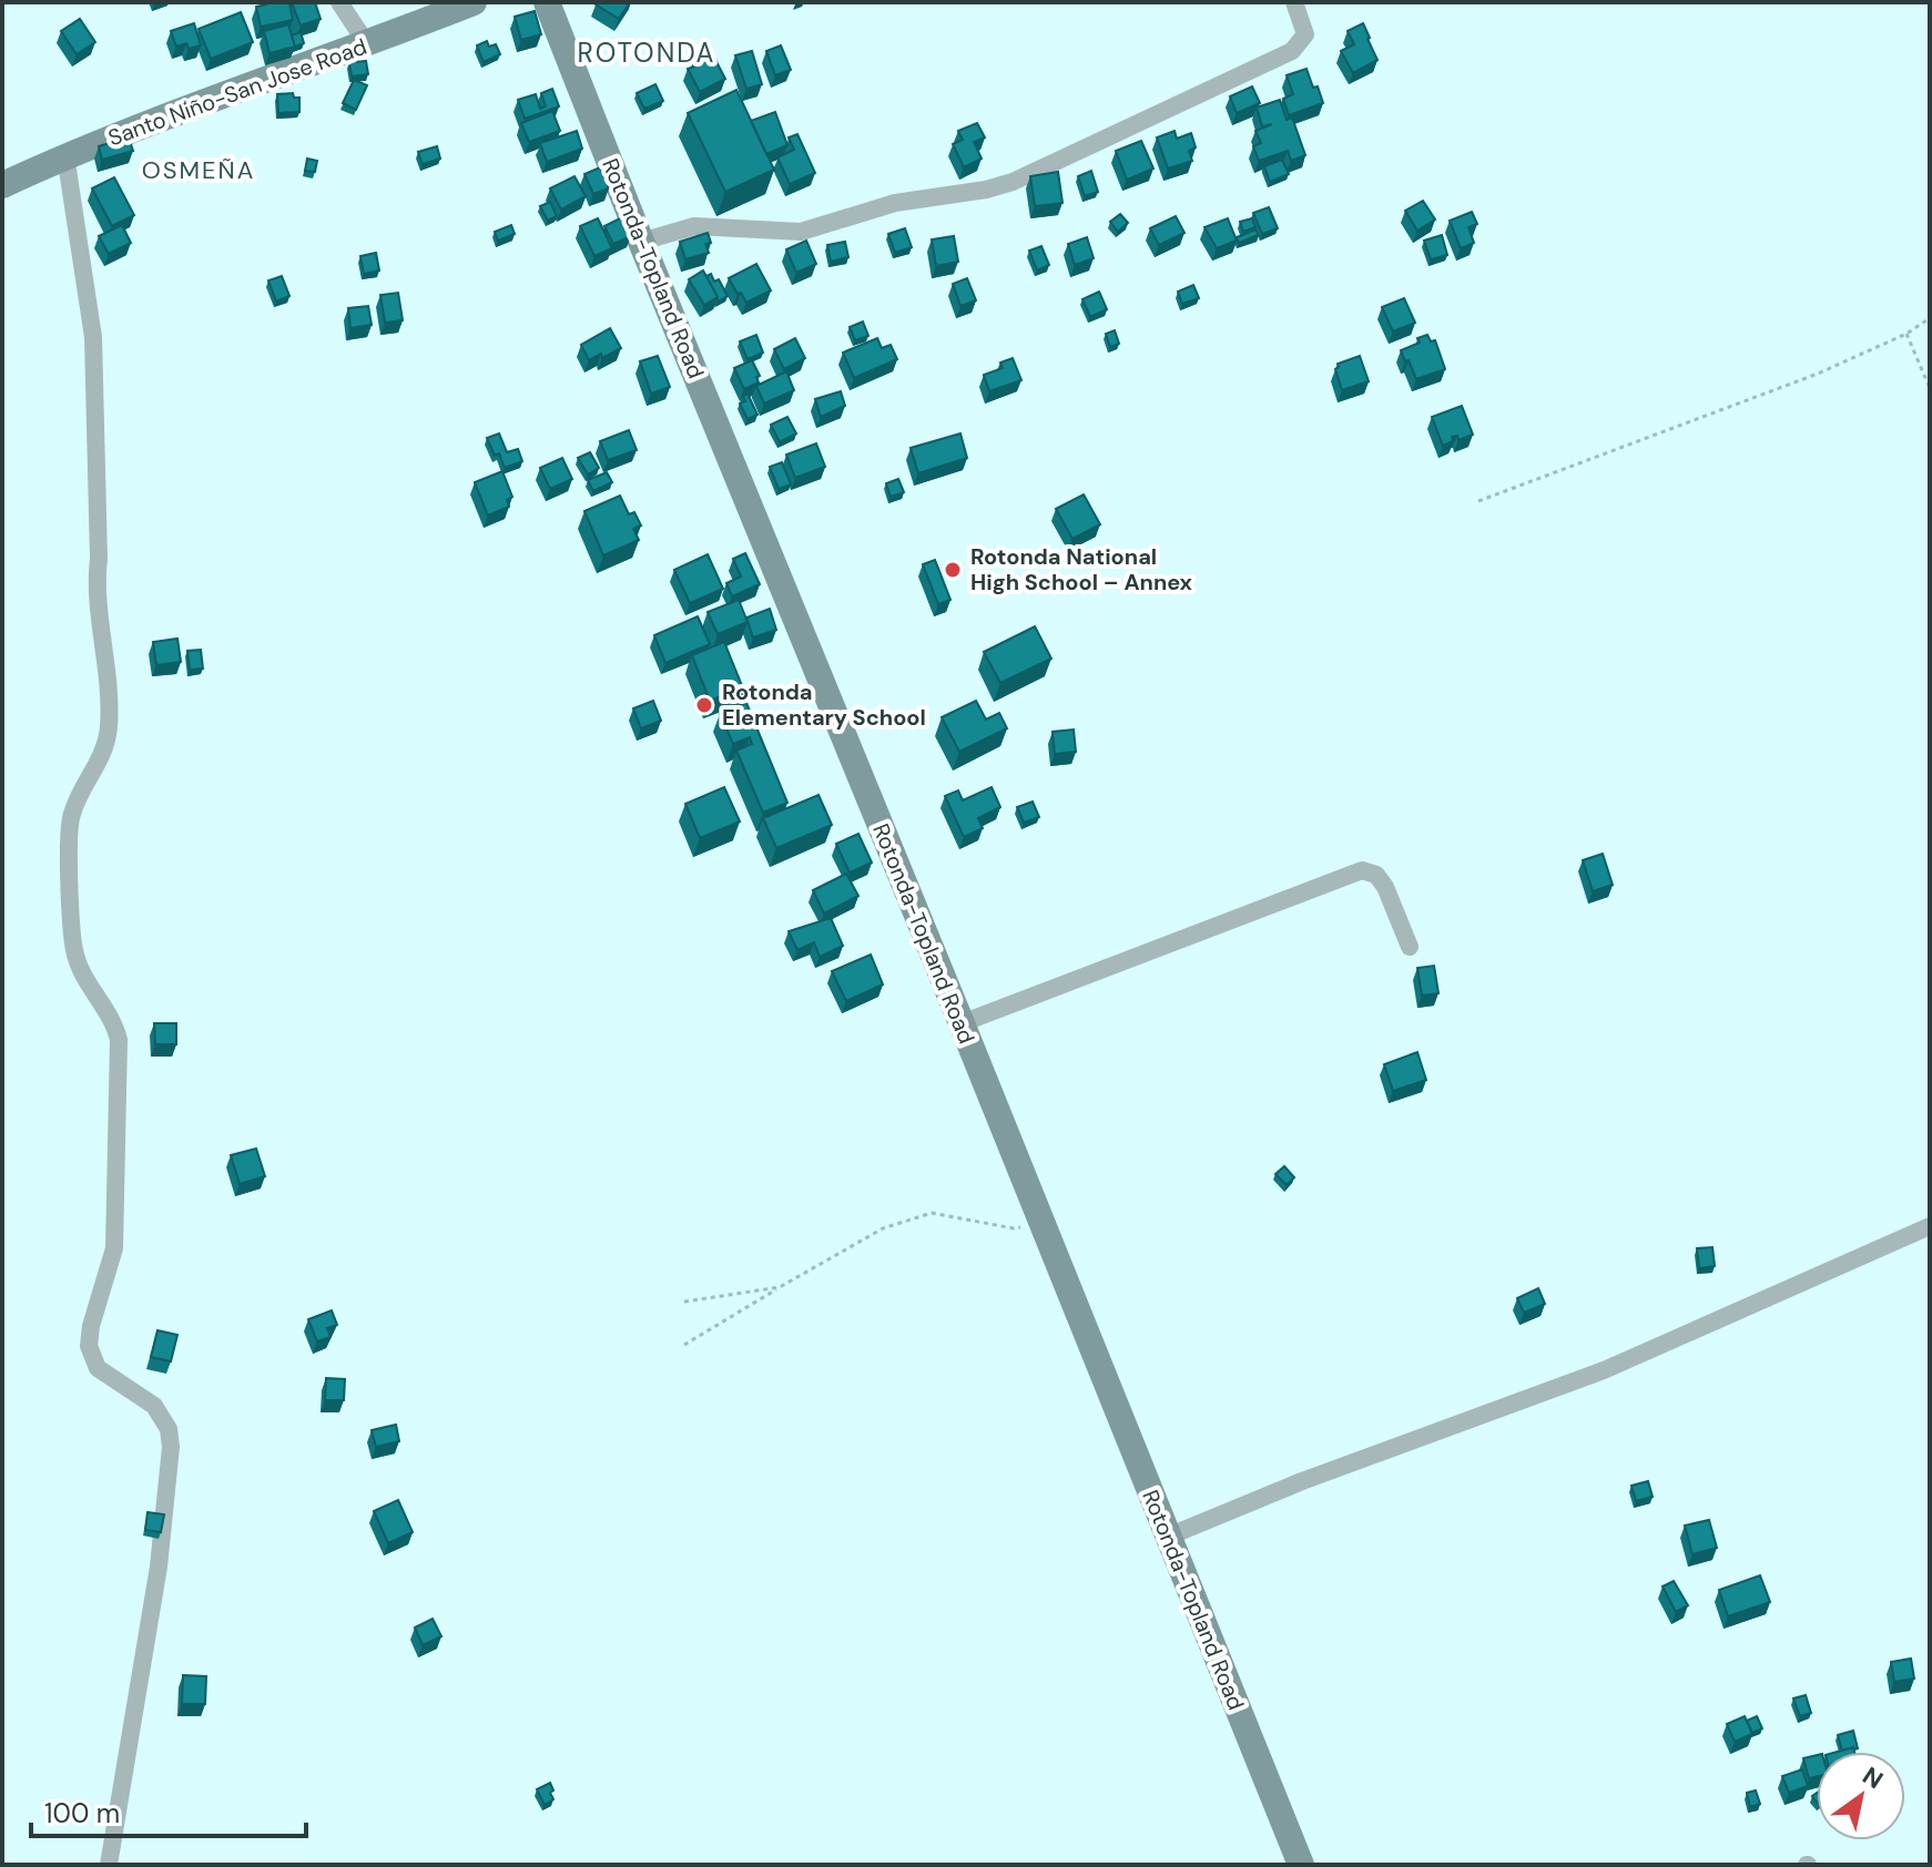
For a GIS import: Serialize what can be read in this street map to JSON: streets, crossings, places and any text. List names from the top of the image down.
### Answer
{
  "streets": {
    "main road": ["Santo Niño-San Jose Road", "Rotonda-Topland Road"]
  },
  "districts": ["ROTONDA", "OSMEÑA"],
  "places": ["Rotonda National High School – Annex", "Rotonda Elementary School"],
  "scale_bar": "100 m",
  "north": "top right"
}
